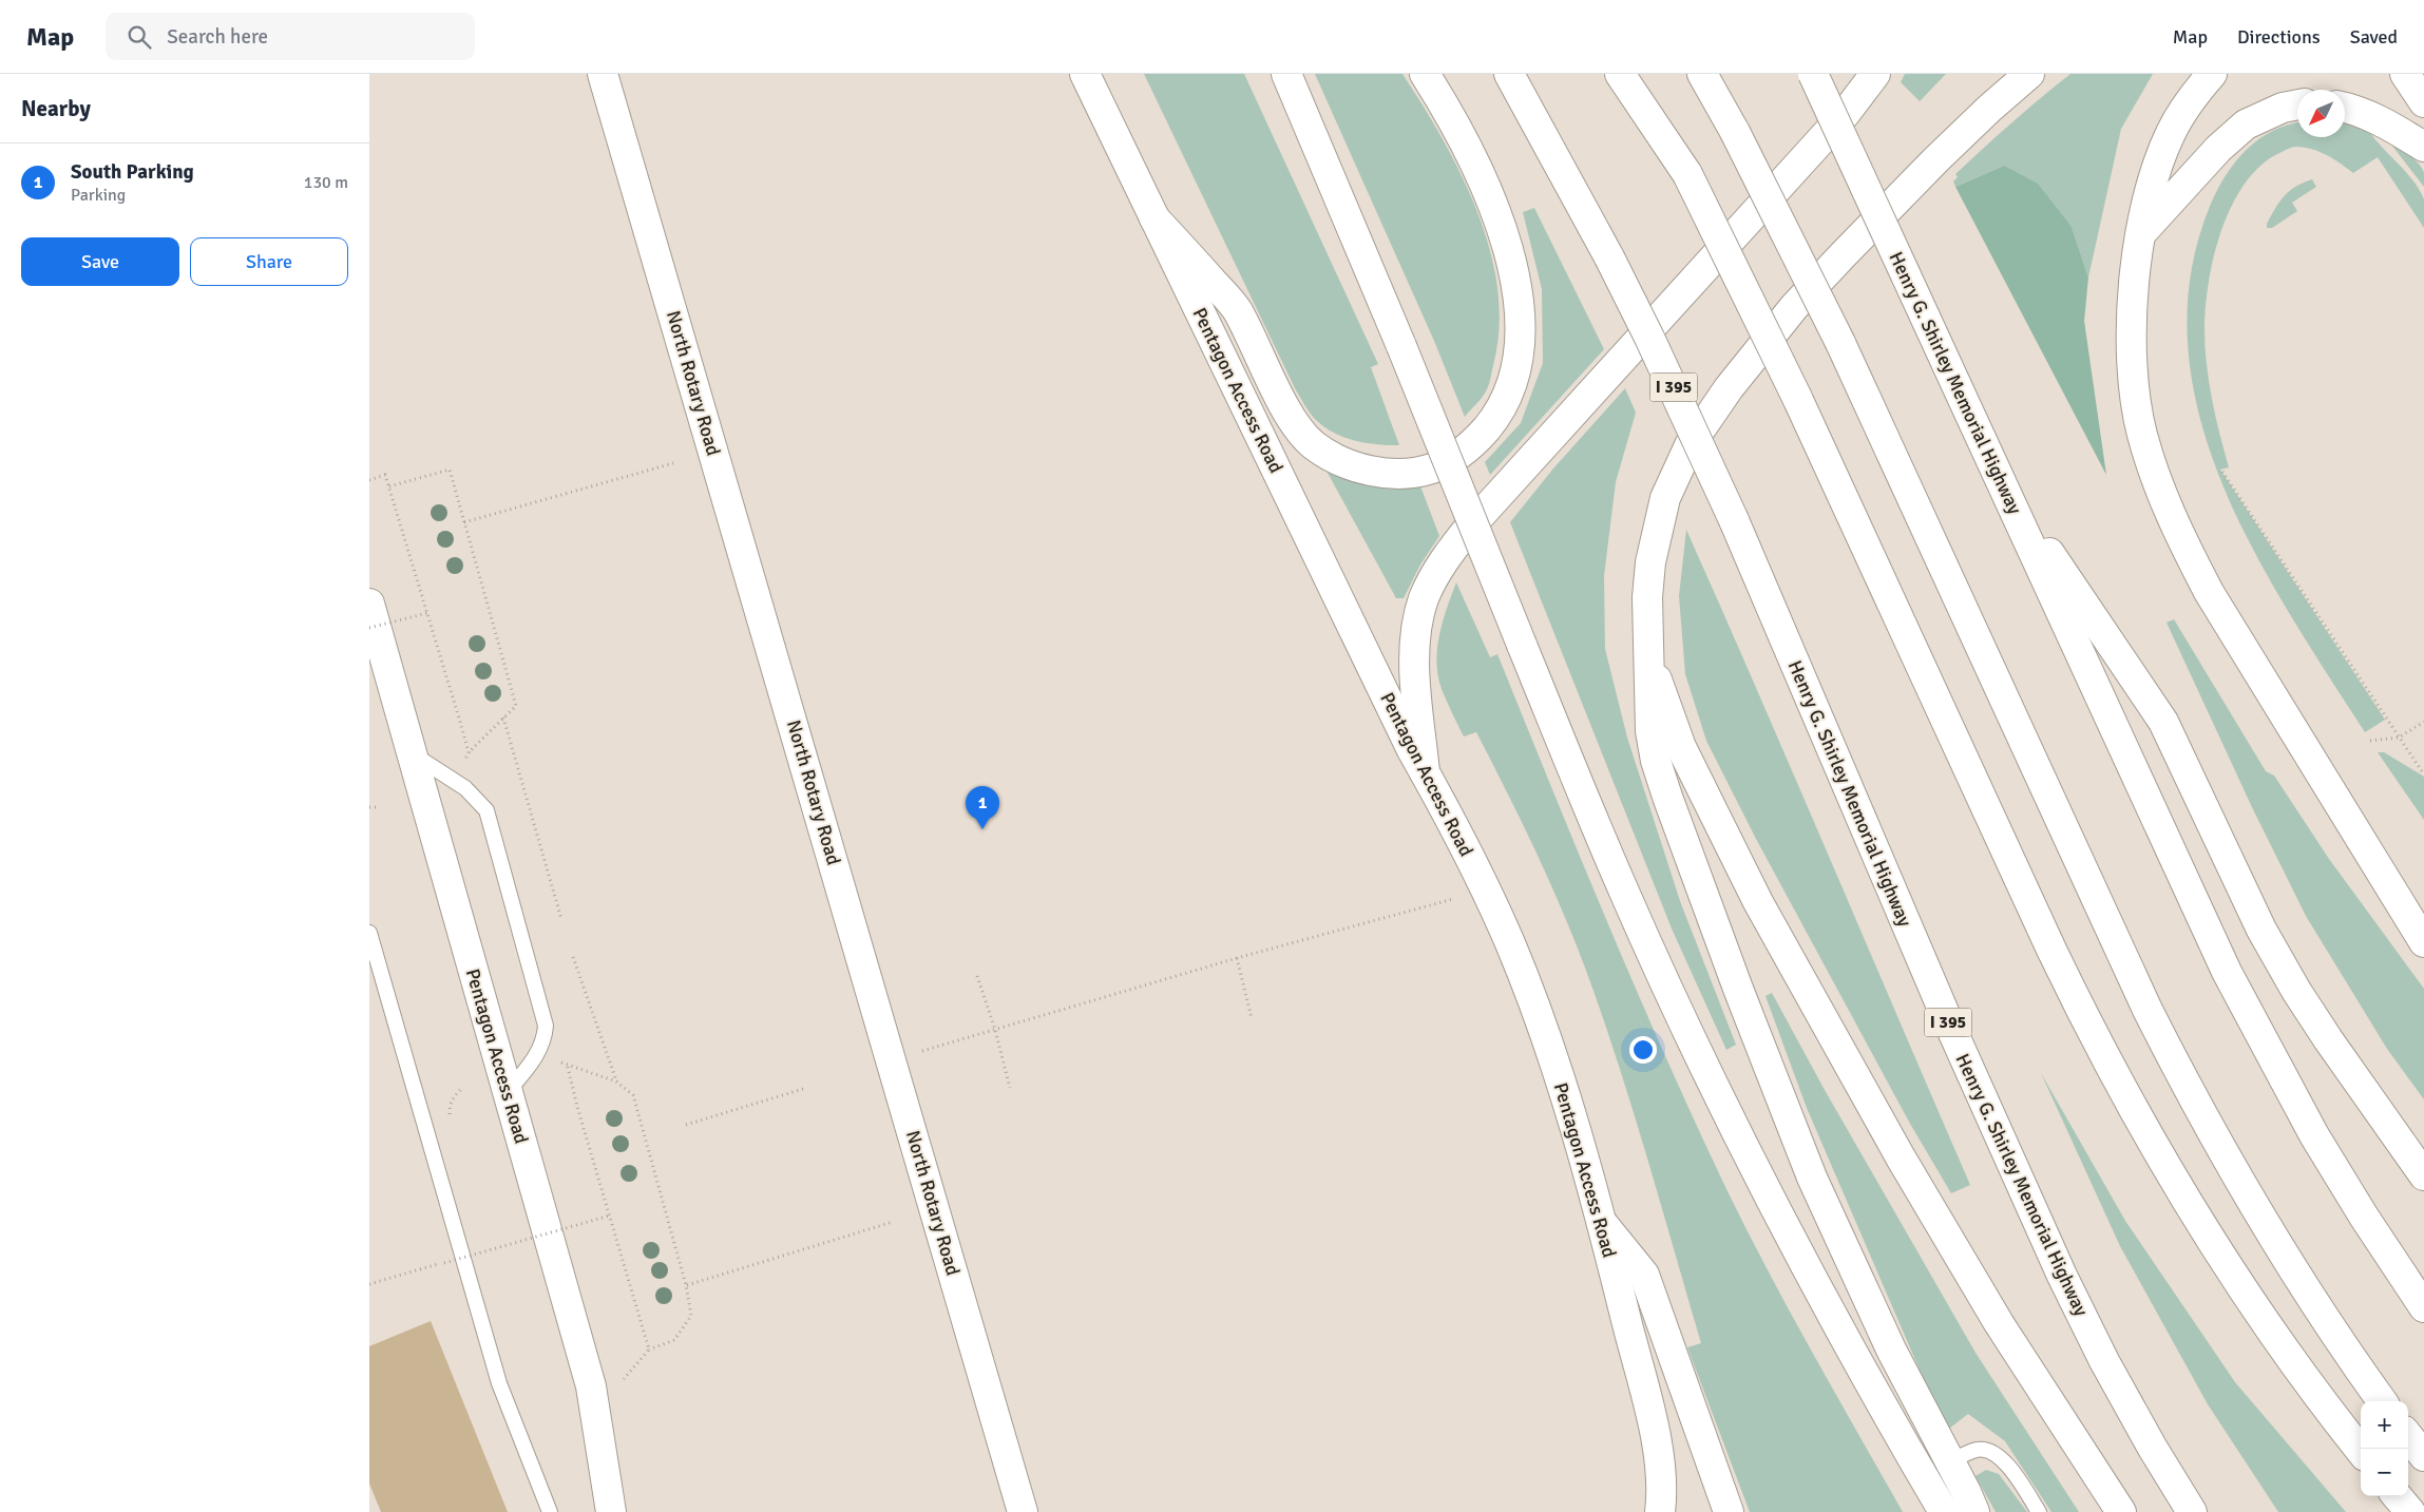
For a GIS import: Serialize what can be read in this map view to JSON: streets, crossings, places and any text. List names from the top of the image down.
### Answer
{
  "streets": {
    "main road": [
      "North Rotary Road",
      "Henry G. Shirley Memorial Highway",
      "I 395",
      "Pentagon Access Road"
    ]
  },
  "north": "bottom left",
  "page": {
    "header": "Map",
    "search": "Search here",
    "nav": ["Map", "Directions", "Saved"],
    "heading": "Nearby",
    "list": [
      {
        "mark": "1",
        "name": "South Parking",
        "note": "Parking",
        "value": "130 m"
      }
    ],
    "buttons": ["Save", "Share"],
    "pins": "1",
    "map_buttons": ["+", "−"]
  }
}
